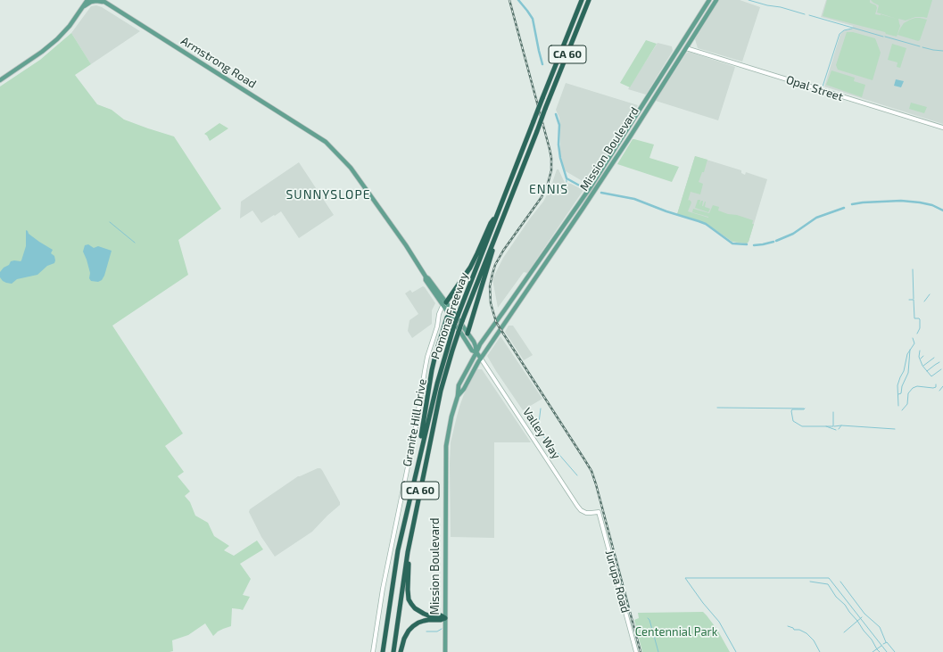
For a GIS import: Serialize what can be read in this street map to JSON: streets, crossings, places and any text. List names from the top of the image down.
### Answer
{
  "streets": {
    "highway": ["CA 60", "Pomona Freeway"],
    "main road": ["Armstrong Road", "Mission Boulevard", "Valley Way"],
    "street": ["Opal Street", "Granite Hill Drive", "Jurupa Road"]
  },
  "crossings": [
    ["Armstrong Road", "Valley Way"],
    ["Opal Street", "Mission Boulevard"],
    ["Mission Boulevard", "Valley Way"],
    ["Granite Hill Drive", "Valley Way"],
    ["Valley Way", "Jurupa Road"]
  ],
  "districts": ["ENNIS", "SUNNYSLOPE"],
  "parks": ["Centennial Park"]
}
